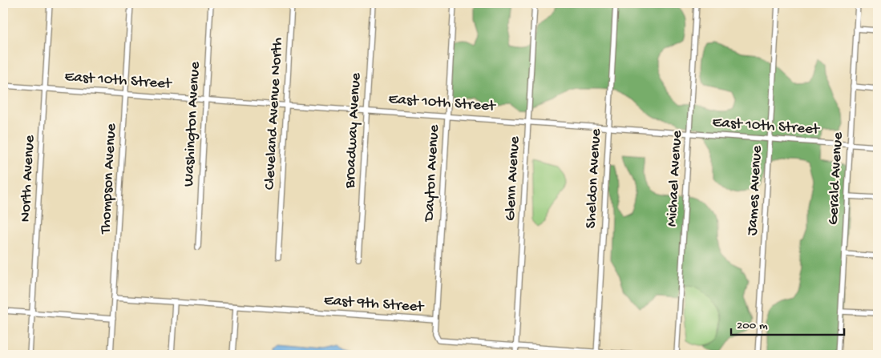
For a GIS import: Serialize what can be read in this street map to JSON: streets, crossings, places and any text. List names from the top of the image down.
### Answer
{
  "streets": {
    "street": [
      "East 10th Street",
      "Cleveland Avenue North",
      "Washington Avenue",
      "Broadway Avenue",
      "Dayton Avenue",
      "North Avenue",
      "Thompson Avenue",
      "Glenn Avenue",
      "Sheldon Avenue",
      "Michael Avenue",
      "Gerald Avenue",
      "James Avenue",
      "East 9th Street"
    ]
  },
  "crossings": [
    ["East 10th Street", "Cleveland Avenue North"],
    ["East 10th Street", "Washington Avenue"],
    ["East 10th Street", "Broadway Avenue"],
    ["East 10th Street", "Dayton Avenue"],
    ["East 10th Street", "North Avenue"],
    ["East 10th Street", "Thompson Avenue"],
    ["East 10th Street", "Glenn Avenue"],
    ["East 10th Street", "Sheldon Avenue"],
    ["East 10th Street", "Michael Avenue"],
    ["East 10th Street", "Gerald Avenue"],
    ["East 10th Street", "James Avenue"],
    ["Dayton Avenue", "East 9th Street"],
    ["Thompson Avenue", "East 9th Street"],
    ["Glenn Avenue", "East 9th Street"],
    ["Sheldon Avenue", "East 9th Street"]
  ],
  "scale_bar": "200 m"
}
